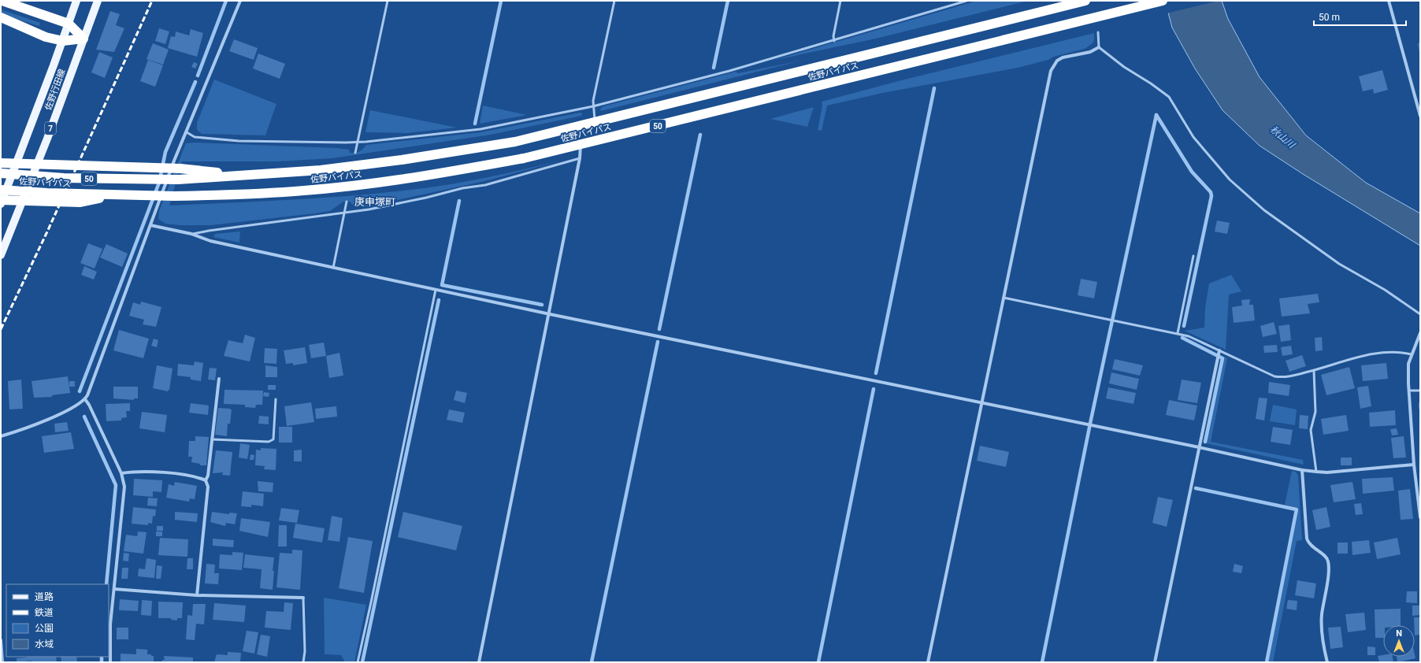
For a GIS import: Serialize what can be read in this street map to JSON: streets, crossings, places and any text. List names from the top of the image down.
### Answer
{
  "streets": {
    "highway": ["佐野バイパス", "50"],
    "main road": ["佐野行田線", "7"]
  },
  "districts": ["庚申塚町"],
  "water": ["秋山川"],
  "legend": [
    "道路",
    "鉄道",
    "公園",
    "水域"
  ],
  "scale_bar": "50 m",
  "north": "top"
}
